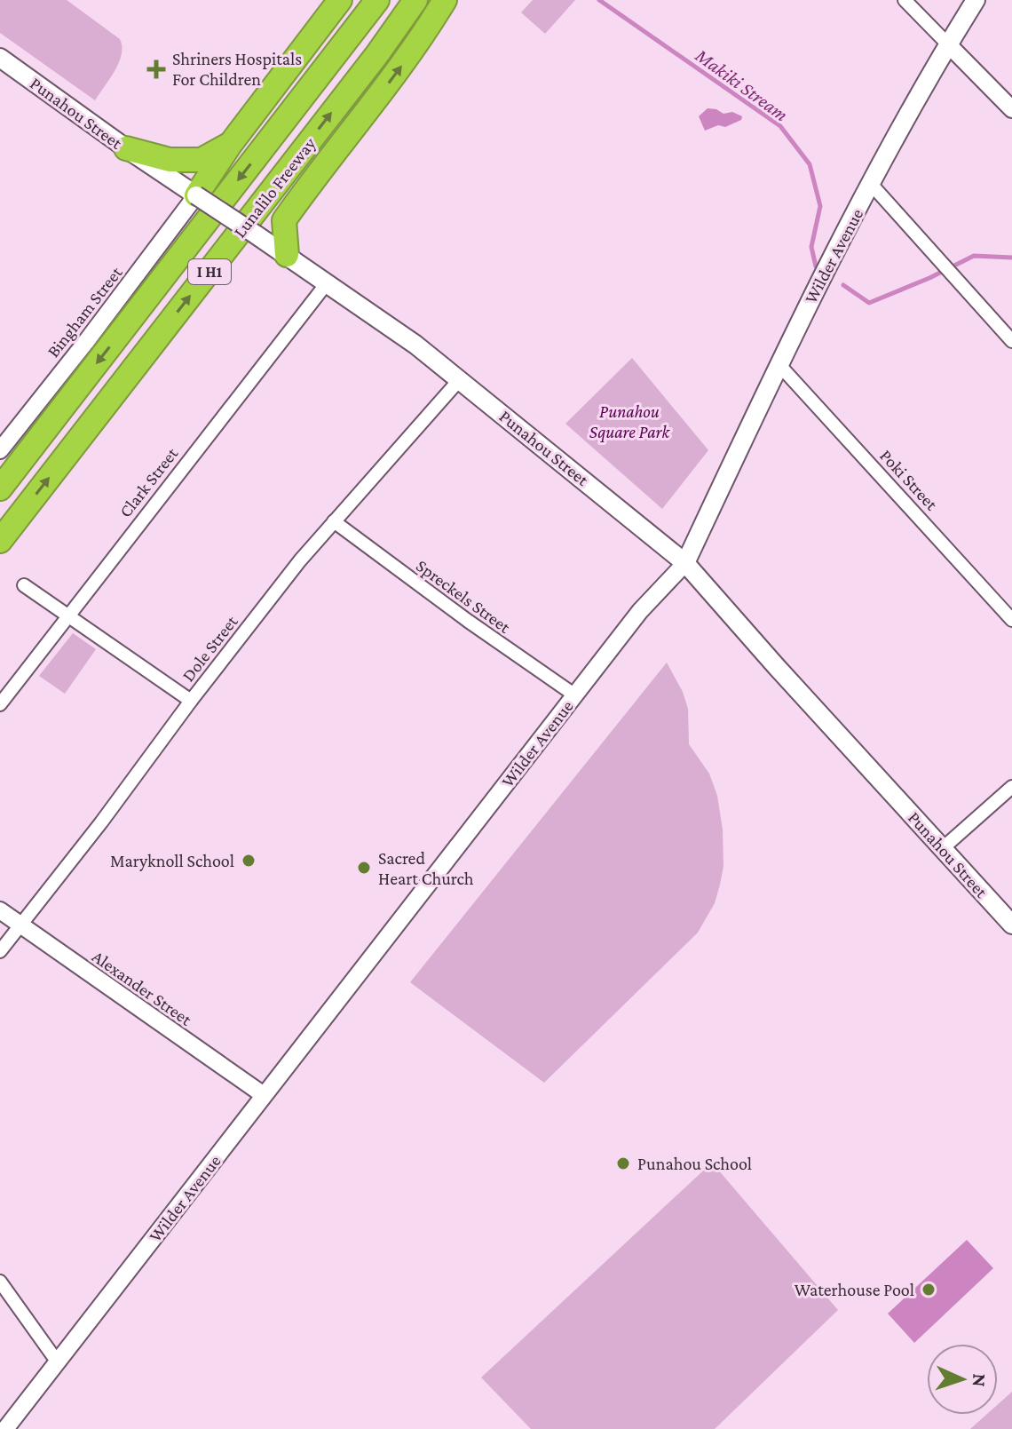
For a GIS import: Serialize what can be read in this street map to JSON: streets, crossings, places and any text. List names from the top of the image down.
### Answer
{
  "streets": {
    "highway": ["Lunalilo Freeway", "I H1"],
    "main road": ["Punahou Street", "Wilder Avenue"],
    "street": [
      "Bingham Street",
      "Poki Street",
      "Clark Street",
      "Spreckels Street",
      "Dole Street",
      "Alexander Street"
    ]
  },
  "crossings": [
    ["Punahou Street", "Wilder Avenue"],
    ["Punahou Street", "Bingham Street"],
    ["Punahou Street", "Clark Street"],
    ["Punahou Street", "Dole Street"],
    ["Wilder Avenue", "Poki Street"],
    ["Wilder Avenue", "Spreckels Street"],
    ["Wilder Avenue", "Alexander Street"],
    ["Spreckels Street", "Dole Street"],
    ["Dole Street", "Alexander Street"]
  ],
  "water": ["Makiki Stream"],
  "parks": ["Punahou Square Park"],
  "places": {
    "health": ["Shriners Hospitals For Children"],
    "other": [
      "Maryknoll School",
      "Sacred Heart Church",
      "Punahou School",
      "Waterhouse Pool"
    ]
  },
  "north": "right"
}
